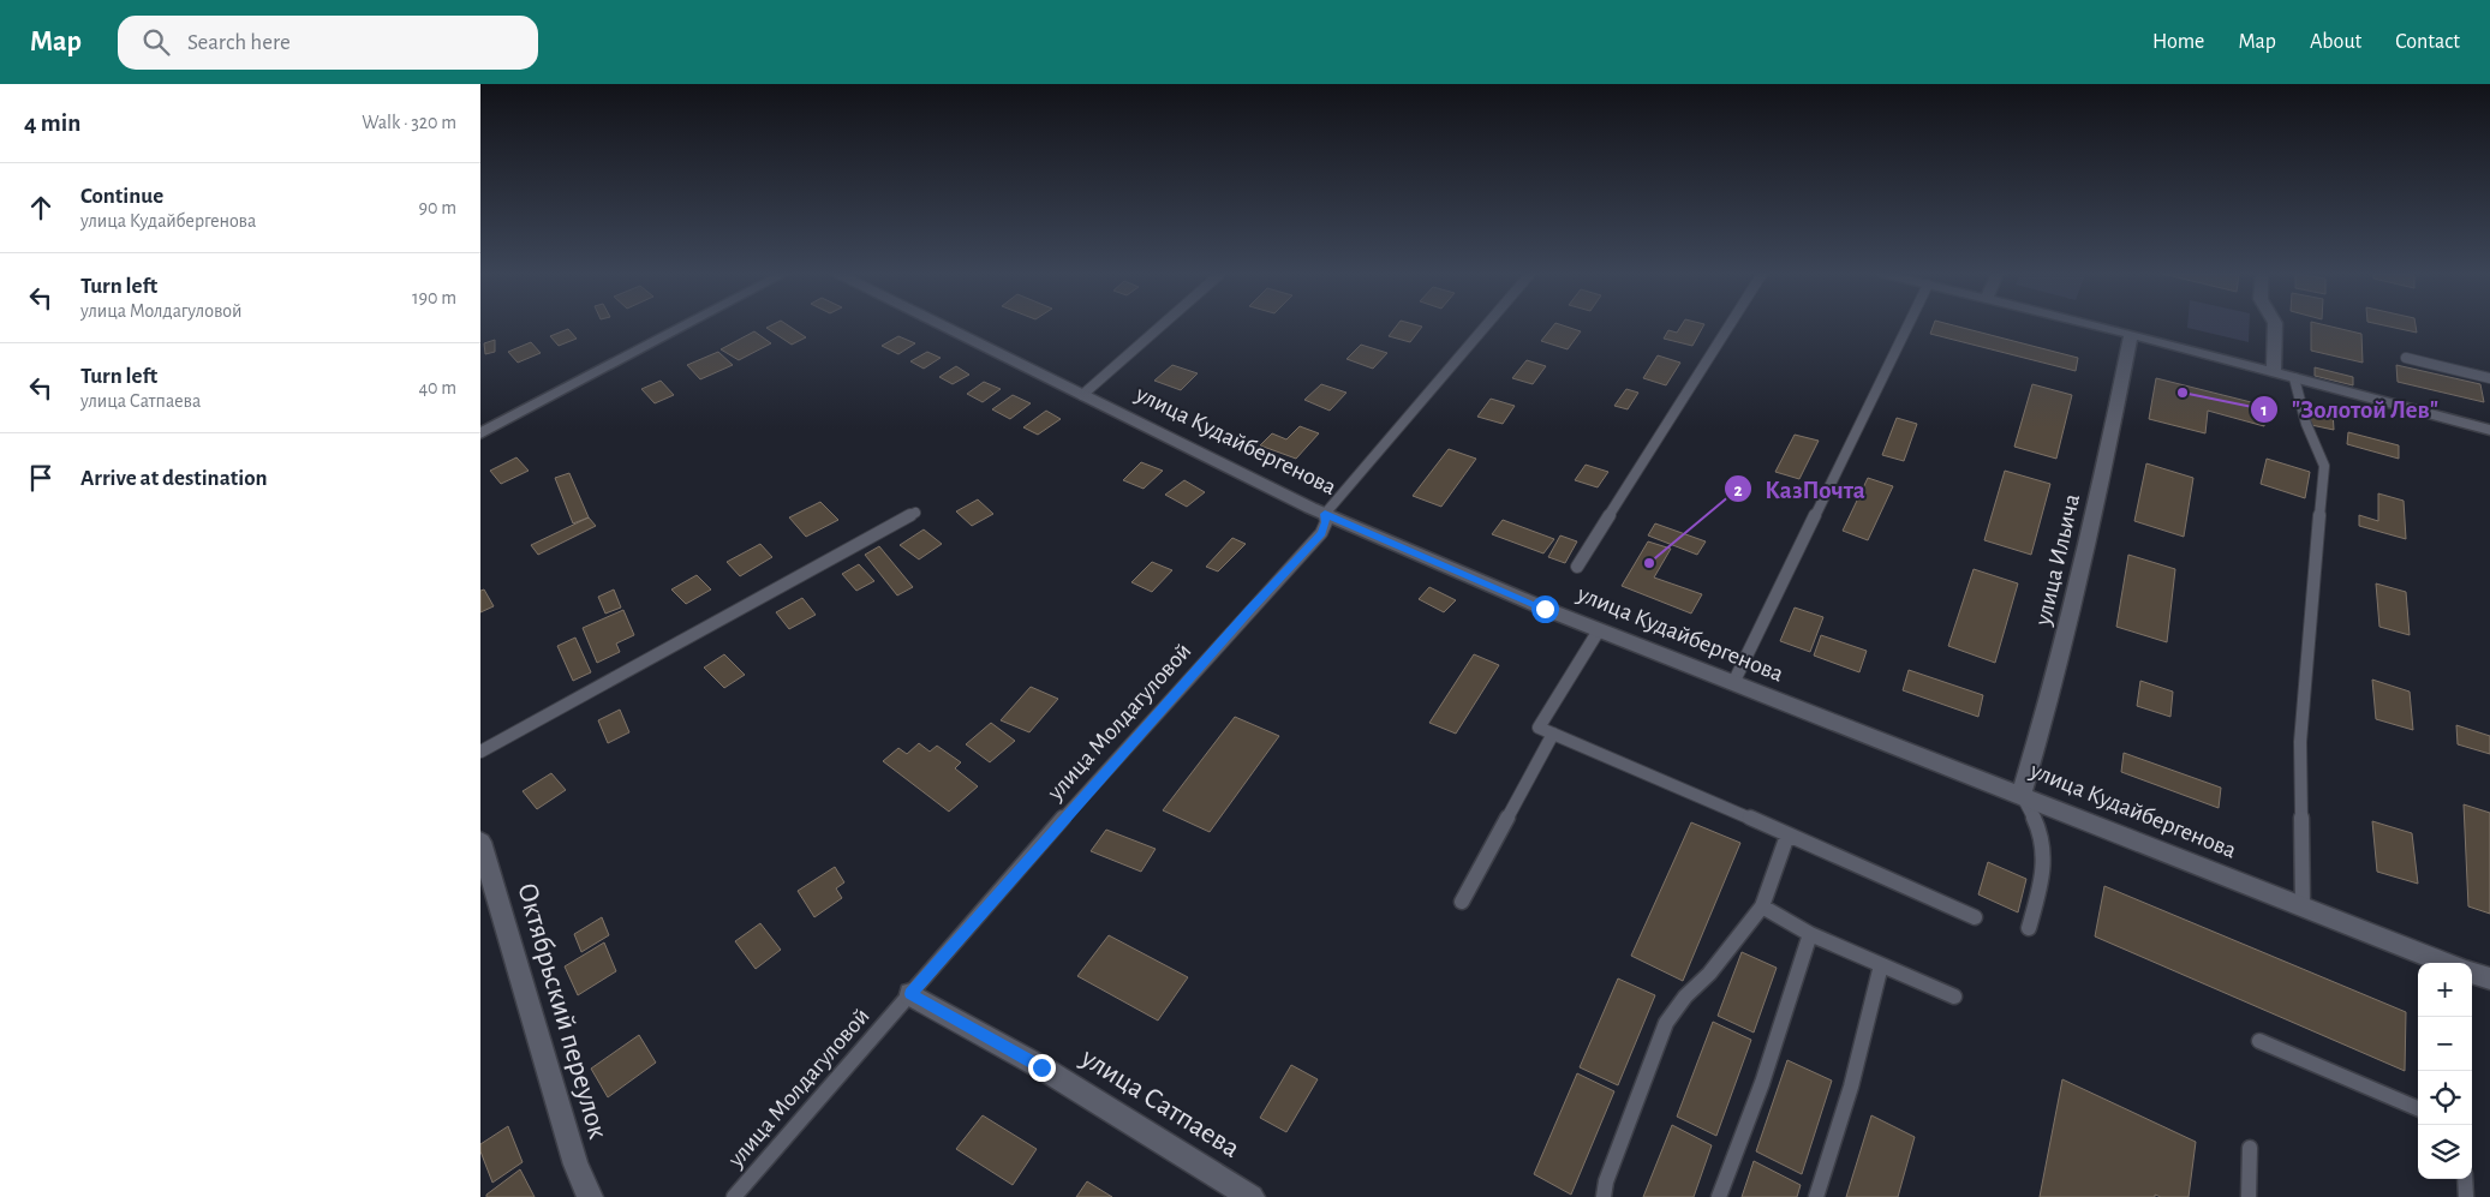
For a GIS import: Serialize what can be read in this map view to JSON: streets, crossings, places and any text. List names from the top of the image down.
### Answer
{
  "streets": {
    "street": [
      "улица Кудайбергенова",
      "улица Ильича",
      "Октябрьский переулок",
      "улица Сатпаева"
    ],
    "lane": ["улица Молдагуловой"]
  },
  "crossings": [
    ["улица Кудайбергенова", "улица Ильича"],
    ["улица Кудайбергенова", "улица Молдагуловой"],
    ["улица Молдагуловой", "улица Сатпаева"]
  ],
  "places": ["\"Золотой Лев\"", "КазПочта"],
  "page": {
    "header": "Map",
    "search": "Search here",
    "nav": [
      "Home",
      "Map",
      "About",
      "Contact"
    ],
    "heading": ["4 min", "Walk · 320 m"],
    "list": [
      ["Continue", "улица Кудайбергенова", "90 m"],
      ["Turn left", "улица Молдагуловой", "190 m"],
      ["Turn left", "улица Сатпаева", "40 m"],
      "Arrive at destination"
    ],
    "map_buttons": ["+", "−"]
  }
}
